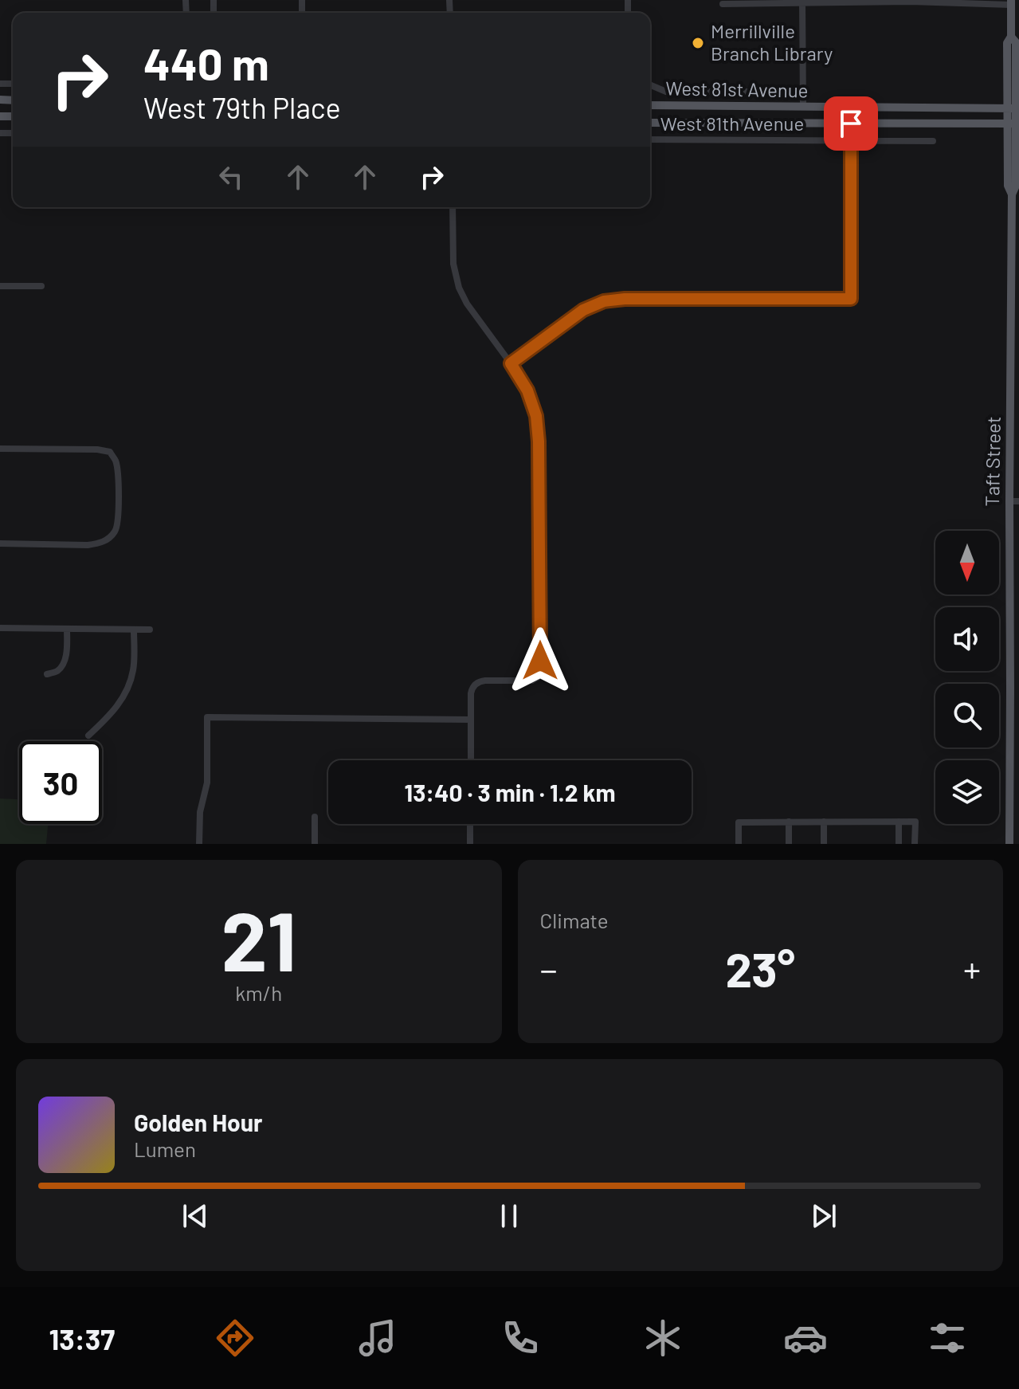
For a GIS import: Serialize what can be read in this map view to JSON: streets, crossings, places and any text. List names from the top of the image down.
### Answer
{
  "streets": {
    "main road": ["West 81st Avenue", "Taft Street"],
    "street": ["West 81th Avenue"]
  },
  "crossings": [
    ["West 81st Avenue", "Taft Street"]
  ],
  "places": ["Merrillville Branch Library"],
  "north": "bottom",
  "page": {
    "turn": ["440 m", "West 79th Place"],
    "limit": "30",
    "trip": "13:40 · 3 min · 1.2 km",
    "tile": [
      ["21", "km/h"],
      "Climate"
    ],
    "heat": ["−", "23°", "+"],
    "song": ["Golden Hour", "Lumen"],
    "tabs": "13:37"
  }
}
